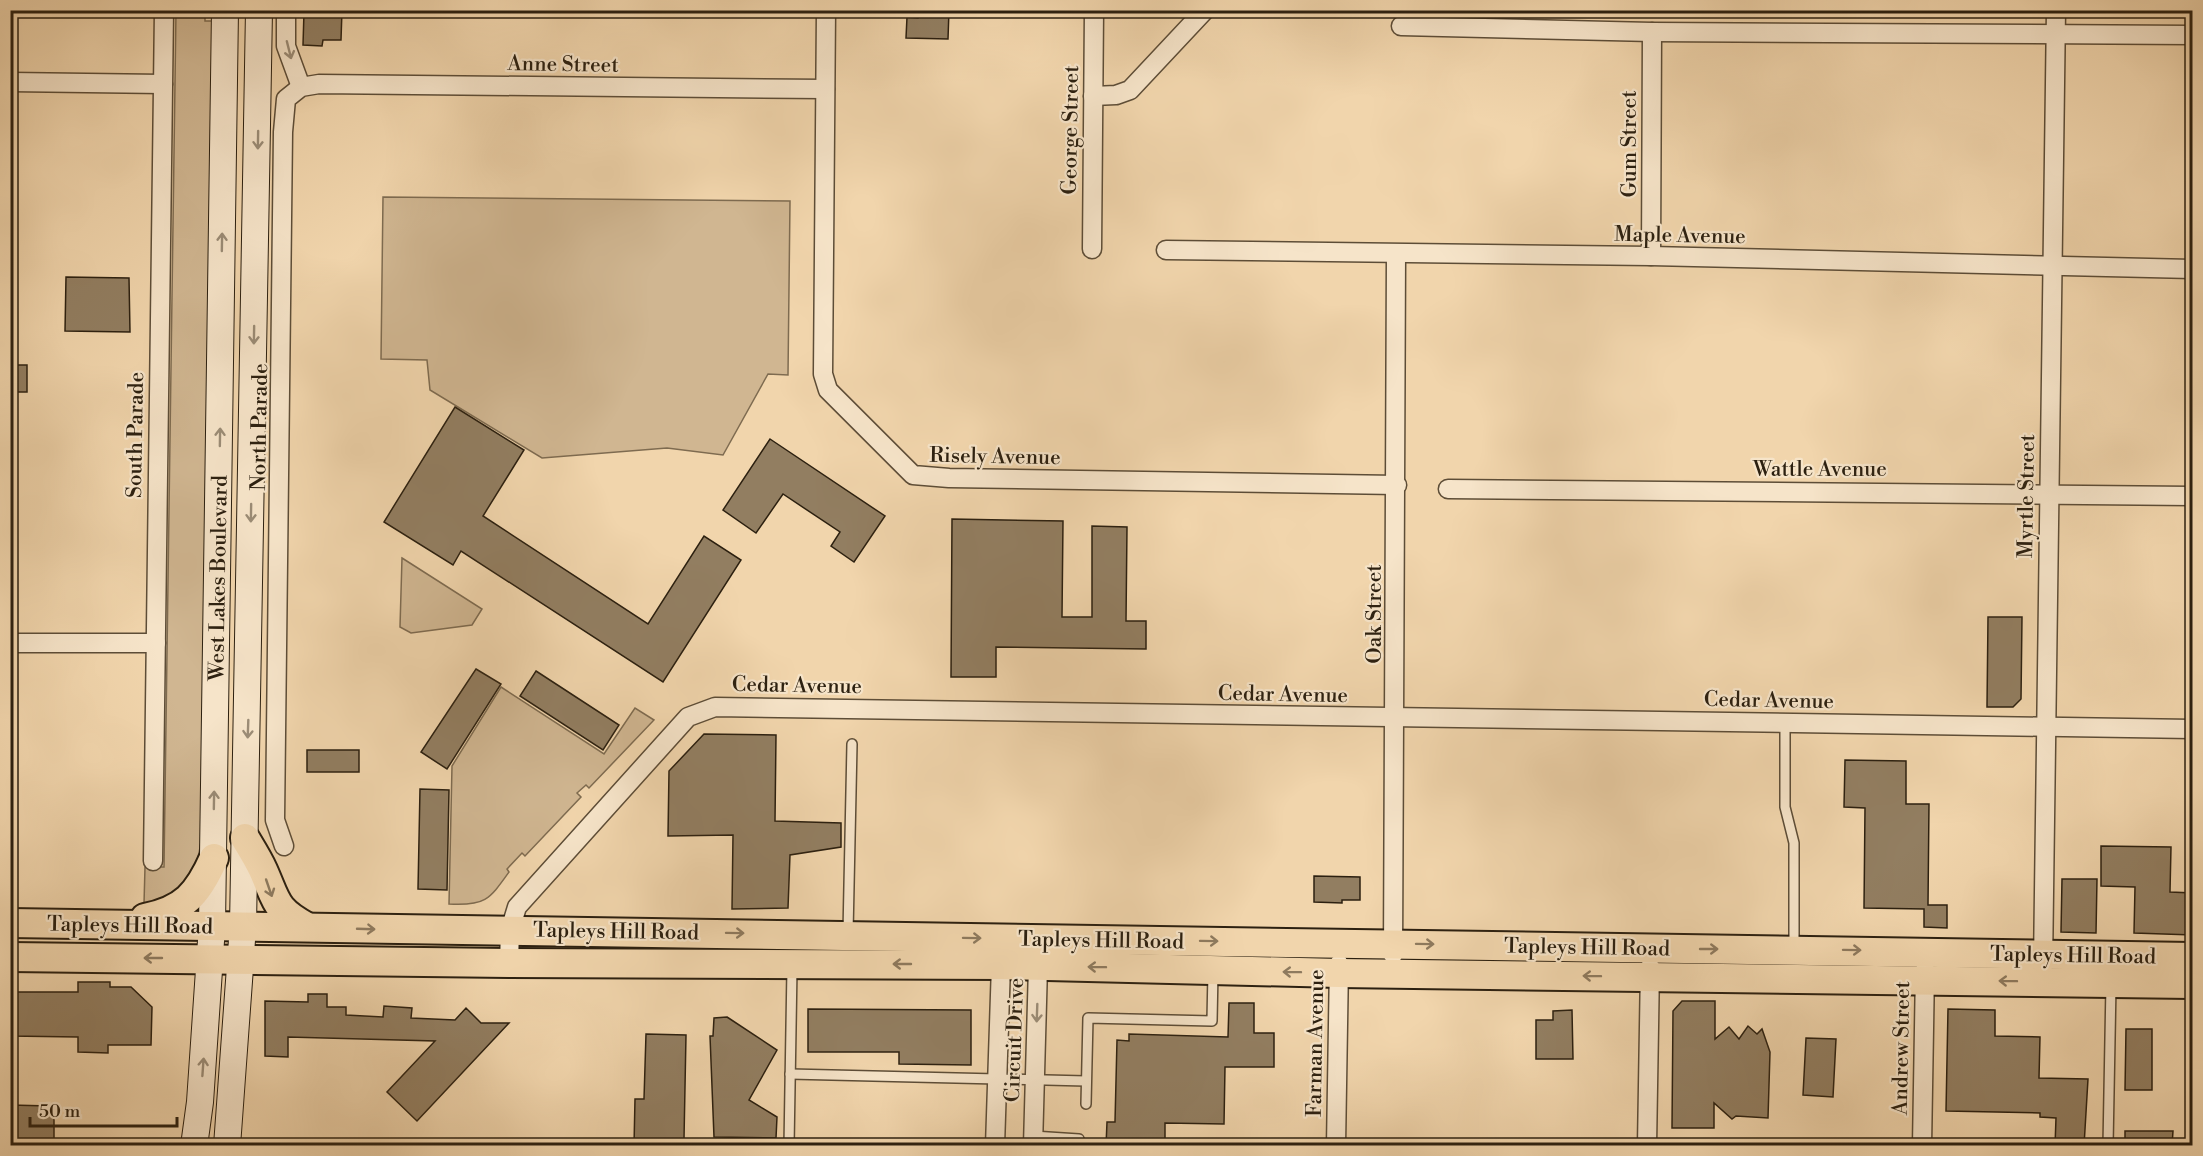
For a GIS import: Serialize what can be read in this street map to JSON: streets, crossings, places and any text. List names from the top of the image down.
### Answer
{
  "streets": {
    "main road": ["West Lakes Boulevard", "Tapleys Hill Road"],
    "street": [
      "Anne Street",
      "George Street",
      "Gum Street",
      "Maple Avenue",
      "North Parade",
      "South Parade",
      "Risely Avenue",
      "Wattle Avenue",
      "Myrtle Street",
      "Oak Street",
      "Cedar Avenue",
      "Circuit Drive",
      "Farman Avenue",
      "Andrew Street"
    ]
  },
  "crossings": [
    ["Anne Street", "North Parade"],
    ["Anne Street", "Risely Avenue"],
    ["Gum Street", "Maple Avenue"],
    ["Maple Avenue", "Myrtle Street"],
    ["Maple Avenue", "Oak Street"],
    ["Risely Avenue", "Oak Street"],
    ["Wattle Avenue", "Myrtle Street"],
    ["Myrtle Street", "Cedar Avenue"],
    ["Myrtle Street", "Tapleys Hill Road"],
    ["West Lakes Boulevard", "Tapleys Hill Road"],
    ["Oak Street", "Cedar Avenue"],
    ["Oak Street", "Tapleys Hill Road"],
    ["Cedar Avenue", "Tapleys Hill Road"],
    ["Tapleys Hill Road", "Circuit Drive"],
    ["Tapleys Hill Road", "Farman Avenue"],
    ["Tapleys Hill Road", "Andrew Street"]
  ],
  "scale_bar": "50 m"
}
